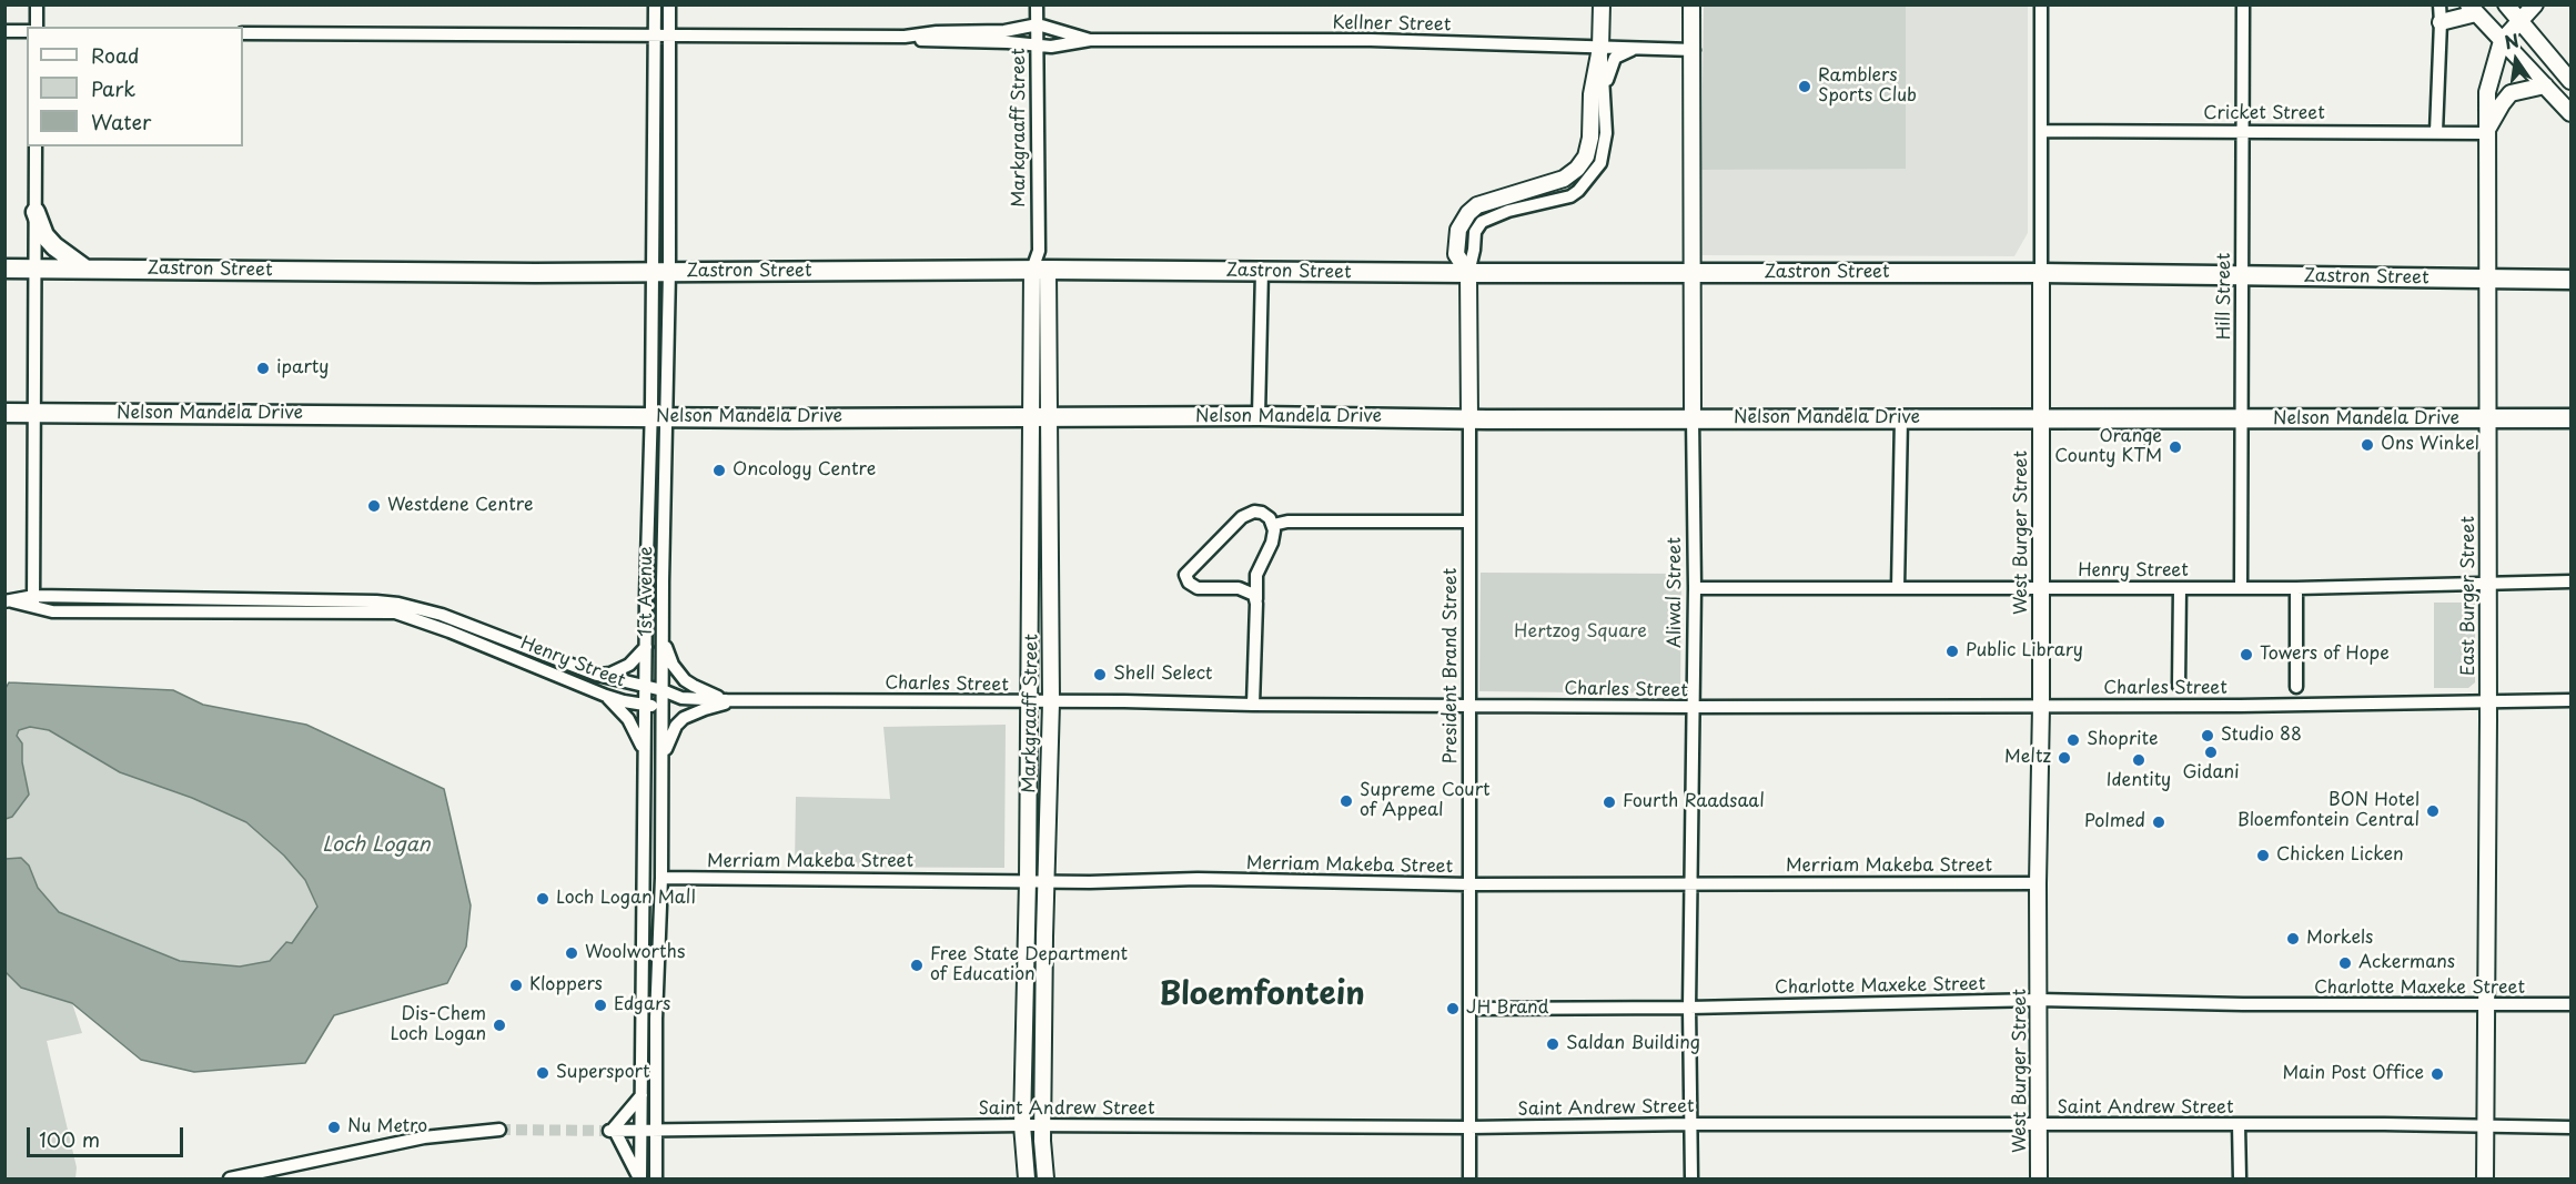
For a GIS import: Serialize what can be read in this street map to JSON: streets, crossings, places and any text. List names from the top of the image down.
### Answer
{
  "streets": {
    "highway": ["Zastron Street", "Nelson Mandela Drive"],
    "main road": [
      "Markgraaff Street",
      "West Burger Street",
      "Aliwal Street",
      "East Burger Street",
      "President Brand Street"
    ],
    "street": [
      "Kellner Street",
      "Cricket Street",
      "Hill Street",
      "Henry Street",
      "1st Avenue",
      "Charles Street",
      "Merriam Makeba Street",
      "Charlotte Maxeke Street",
      "Saint Andrew Street"
    ]
  },
  "crossings": [
    ["Kellner Street", "Markgraaff Street"],
    ["Kellner Street", "1st Avenue"],
    ["Kellner Street", "Aliwal Street"],
    ["Cricket Street", "Hill Street"],
    ["Cricket Street", "West Burger Street"],
    ["Cricket Street", "East Burger Street"],
    ["Markgraaff Street", "Zastron Street"],
    ["Markgraaff Street", "Nelson Mandela Drive"],
    ["Markgraaff Street", "Charles Street"],
    ["Markgraaff Street", "Merriam Makeba Street"],
    ["Markgraaff Street", "Saint Andrew Street"],
    ["Zastron Street", "Hill Street"],
    ["Zastron Street", "West Burger Street"],
    ["Zastron Street", "1st Avenue"],
    ["Zastron Street", "Aliwal Street"],
    ["Zastron Street", "East Burger Street"],
    ["Zastron Street", "President Brand Street"],
    ["Hill Street", "Nelson Mandela Drive"],
    ["Hill Street", "Henry Street"],
    ["Nelson Mandela Drive", "West Burger Street"],
    ["Nelson Mandela Drive", "1st Avenue"],
    ["Nelson Mandela Drive", "Aliwal Street"],
    ["Nelson Mandela Drive", "East Burger Street"],
    ["Nelson Mandela Drive", "President Brand Street"],
    ["West Burger Street", "Henry Street"],
    ["West Burger Street", "Charles Street"],
    ["West Burger Street", "Merriam Makeba Street"],
    ["West Burger Street", "Charlotte Maxeke Street"],
    ["West Burger Street", "Saint Andrew Street"],
    ["Henry Street", "1st Avenue"],
    ["Henry Street", "Aliwal Street"],
    ["Henry Street", "East Burger Street"],
    ["Henry Street", "Charles Street"],
    ["1st Avenue", "Merriam Makeba Street"],
    ["1st Avenue", "Saint Andrew Street"],
    ["Aliwal Street", "Charles Street"],
    ["Aliwal Street", "Merriam Makeba Street"],
    ["Aliwal Street", "Charlotte Maxeke Street"],
    ["Aliwal Street", "Saint Andrew Street"],
    ["East Burger Street", "Charles Street"],
    ["East Burger Street", "Charlotte Maxeke Street"],
    ["East Burger Street", "Saint Andrew Street"],
    ["President Brand Street", "Charles Street"],
    ["President Brand Street", "Merriam Makeba Street"],
    ["President Brand Street", "Charlotte Maxeke Street"],
    ["President Brand Street", "Saint Andrew Street"]
  ],
  "districts": ["Bloemfontein"],
  "water": ["Loch Logan"],
  "parks": ["Hertzog Square"],
  "places": [
    "Ramblers Sports Club",
    "iparty",
    "Ons Winkel",
    "Orange County KTM",
    "Oncology Centre",
    "Westdene Centre",
    "Public Library",
    "Towers of Hope",
    "Shell Select",
    "Studio 88",
    "Shoprite",
    "Gidani",
    "Meltz",
    "Identity",
    "Supreme Court of Appeal",
    "Fourth Raadsaal",
    "BON Hotel Bloemfontein Central",
    "Polmed",
    "Chicken Licken",
    "Loch Logan Mall",
    "Morkels",
    "Woolworths",
    "Ackermans",
    "Free State Department of Education",
    "Kloppers",
    "Edgars",
    "JH Brand",
    "Dis-Chem Loch Logan",
    "Saldan Building",
    "Supersport",
    "Main Post Office",
    "Nu Metro"
  ],
  "legend": ["Road", "Park", "Water"],
  "scale_bar": "100 m",
  "north": "top"
}
